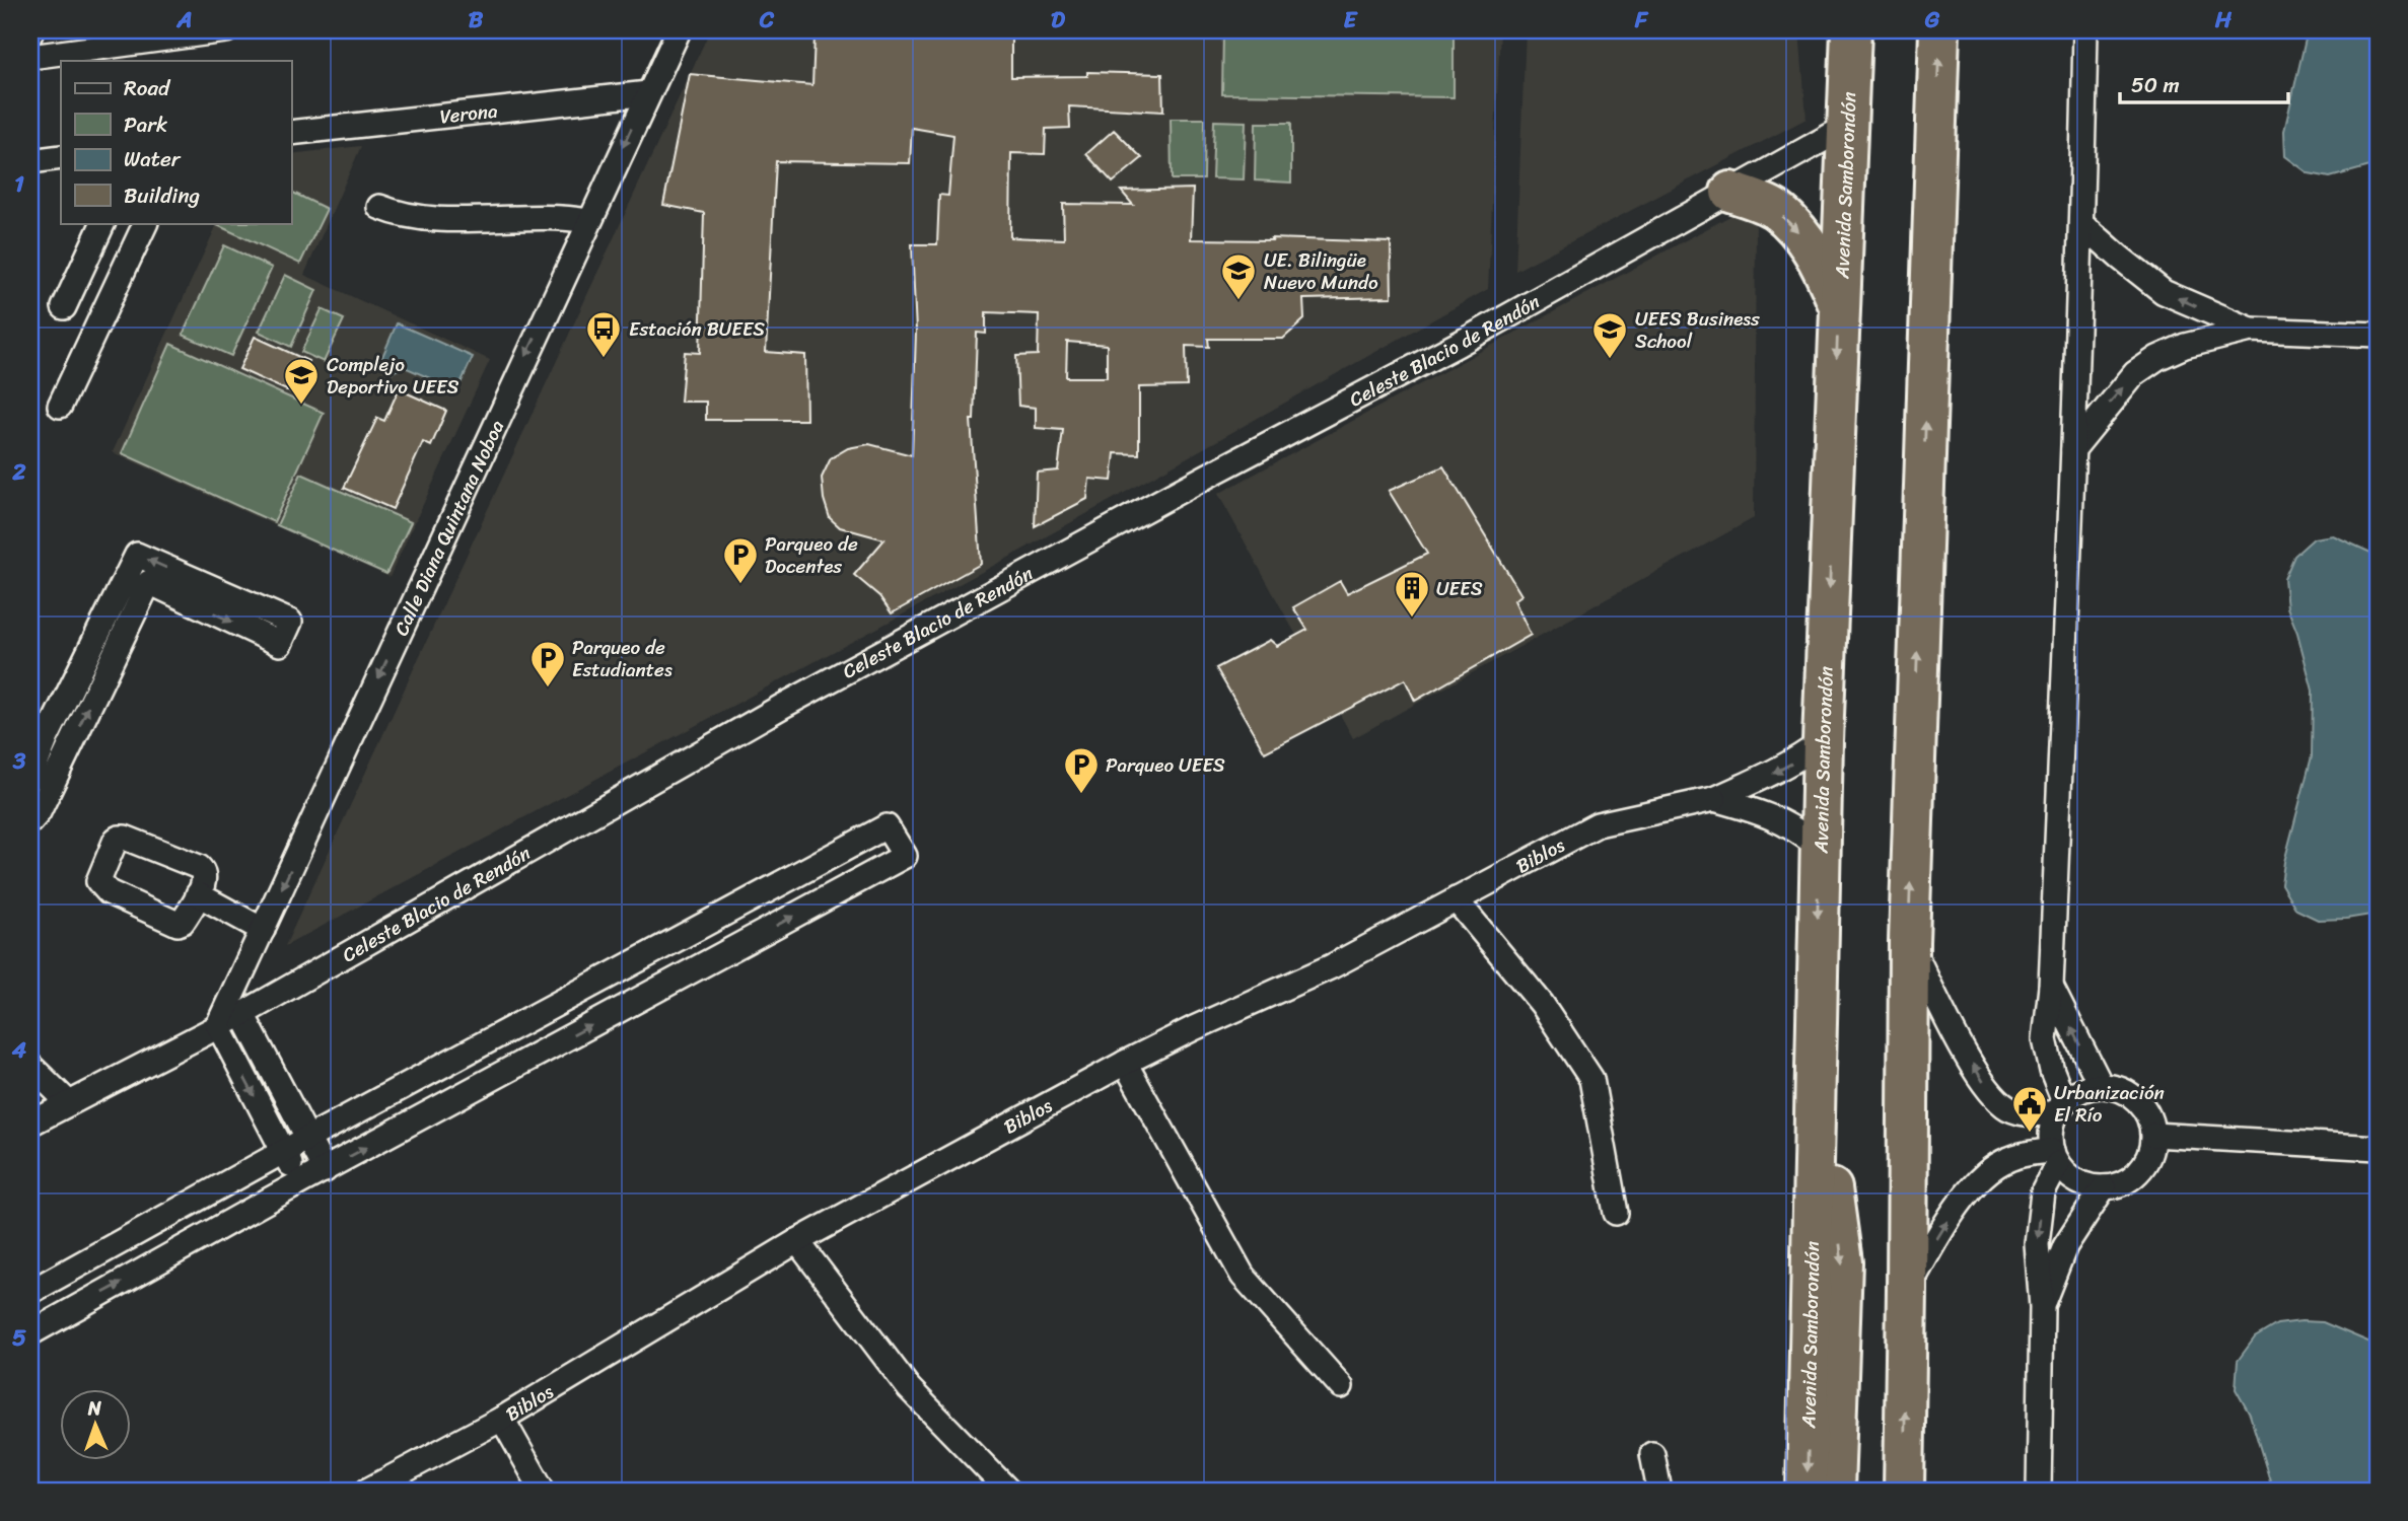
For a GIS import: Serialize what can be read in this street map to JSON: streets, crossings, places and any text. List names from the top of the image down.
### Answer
{
  "streets": {
    "highway": ["Avenida Samborondón"],
    "street": [
      "Verona",
      "Celeste Blacio de Rendón",
      "Calle Diana Quintana Noboa",
      "Biblos"
    ]
  },
  "crossings": [
    ["Verona", "Calle Diana Quintana Noboa"],
    ["Avenida Samborondón", "Celeste Blacio de Rendón"],
    ["Avenida Samborondón", "Biblos"],
    ["Celeste Blacio de Rendón", "Calle Diana Quintana Noboa"]
  ],
  "one_way": ["Calle Diana Quintana Noboa"],
  "places": {
    "school or university": ["UE. Bilingüe Nuevo Mundo", "UEES Business School", "Complejo Deportivo UEES"],
    "bus stop": ["Estación BUEES"],
    "parking": ["Parqueo de Docentes", "Parqueo de Estudiantes", "Parqueo UEES"],
    "building": ["UEES"],
    "public building": ["Urbanización El Río"]
  },
  "legend": [
    "Road",
    "Park",
    "Water",
    "Building"
  ],
  "scale_bar": "50 m",
  "north": "top",
  "grid": {
    "columns": [
      "A",
      "B",
      "C",
      "D",
      "E",
      "F",
      "G",
      "H"
    ],
    "rows": [
      "1",
      "2",
      "3",
      "4",
      "5"
    ]
  }
}
